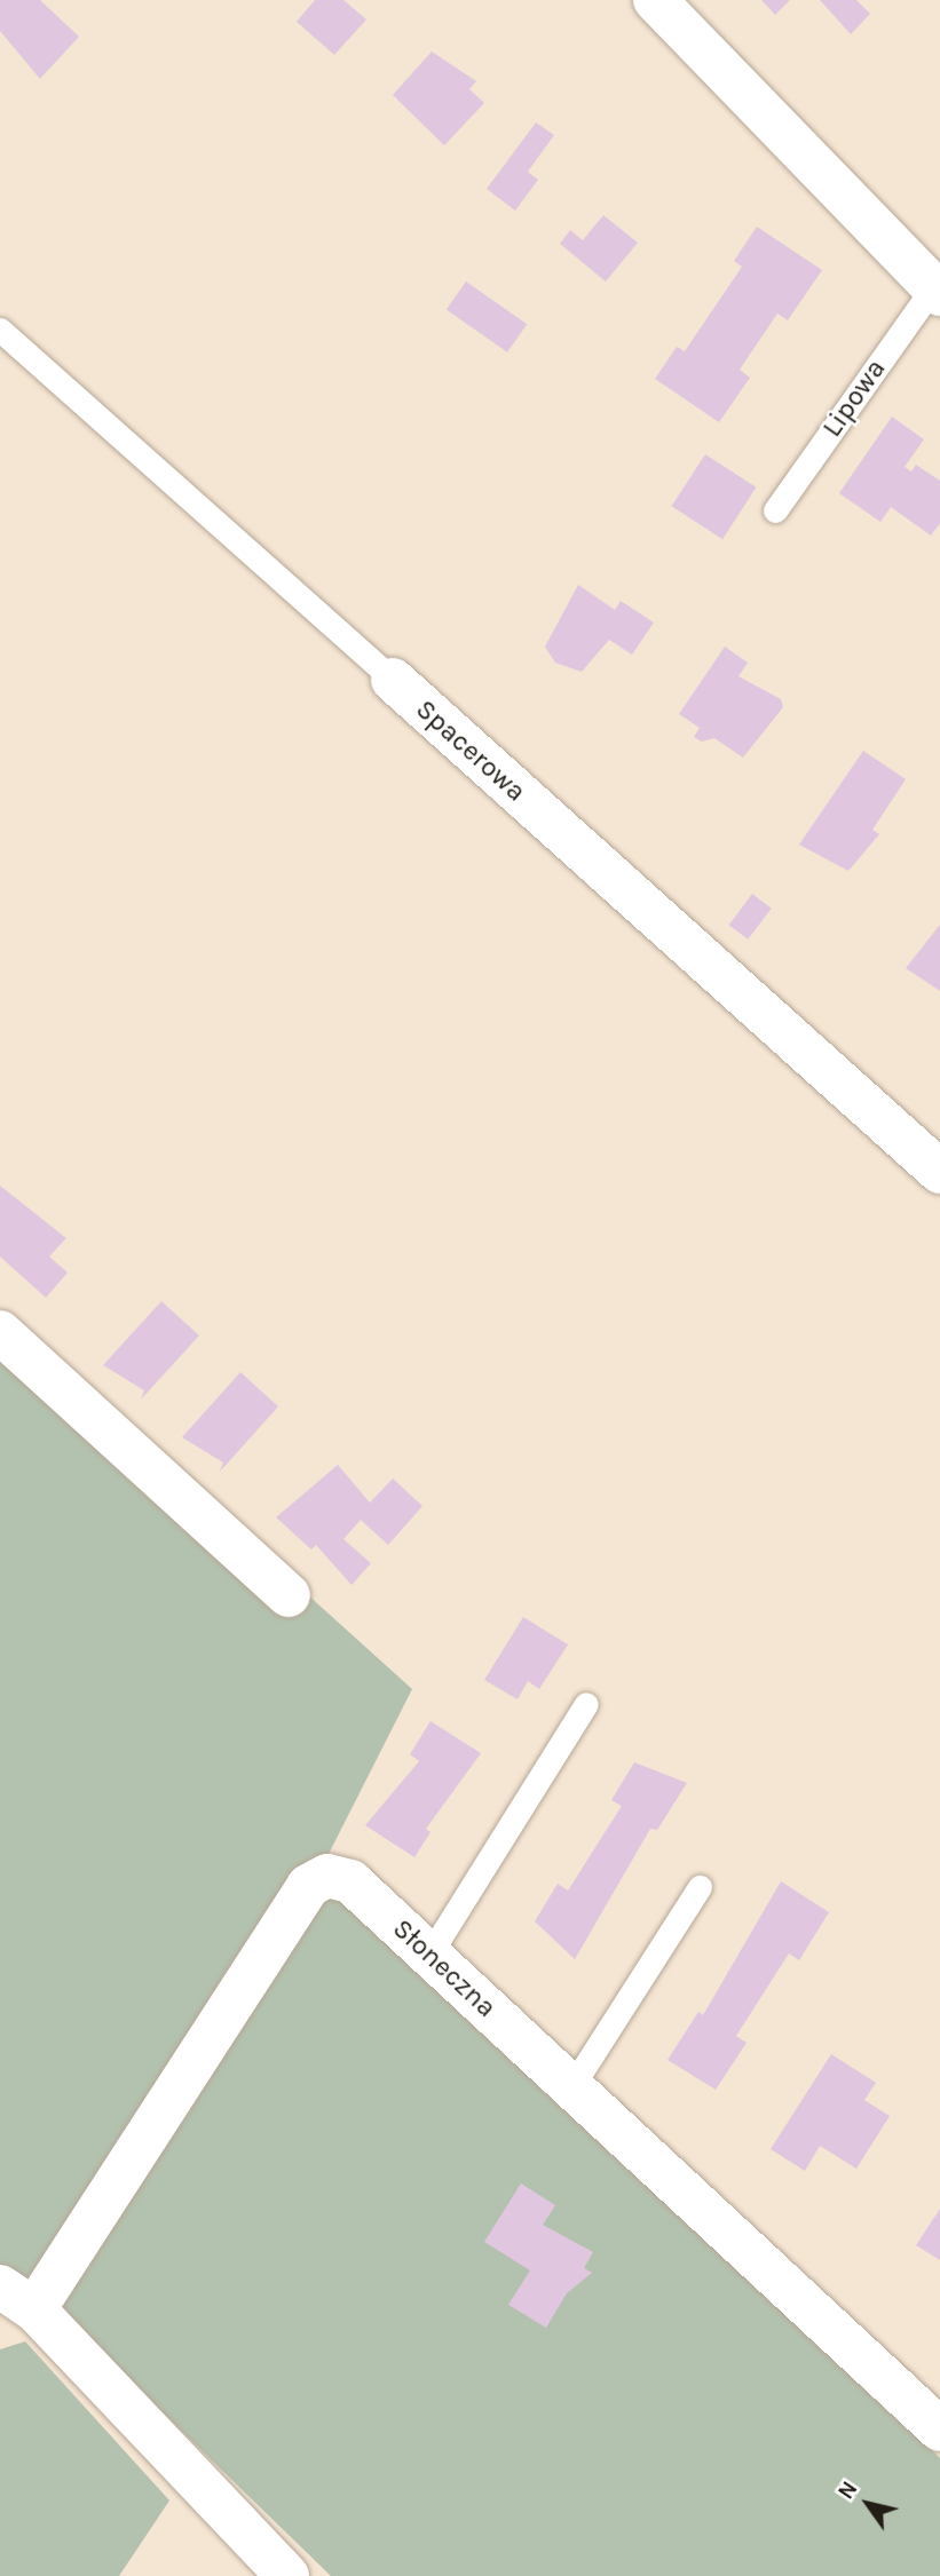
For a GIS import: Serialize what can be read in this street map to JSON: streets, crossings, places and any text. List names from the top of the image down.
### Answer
{
  "streets": {
    "street": ["Spacerowa", "Słoneczna"],
    "lane": ["Lipowa"]
  },
  "north": "top left"
}
